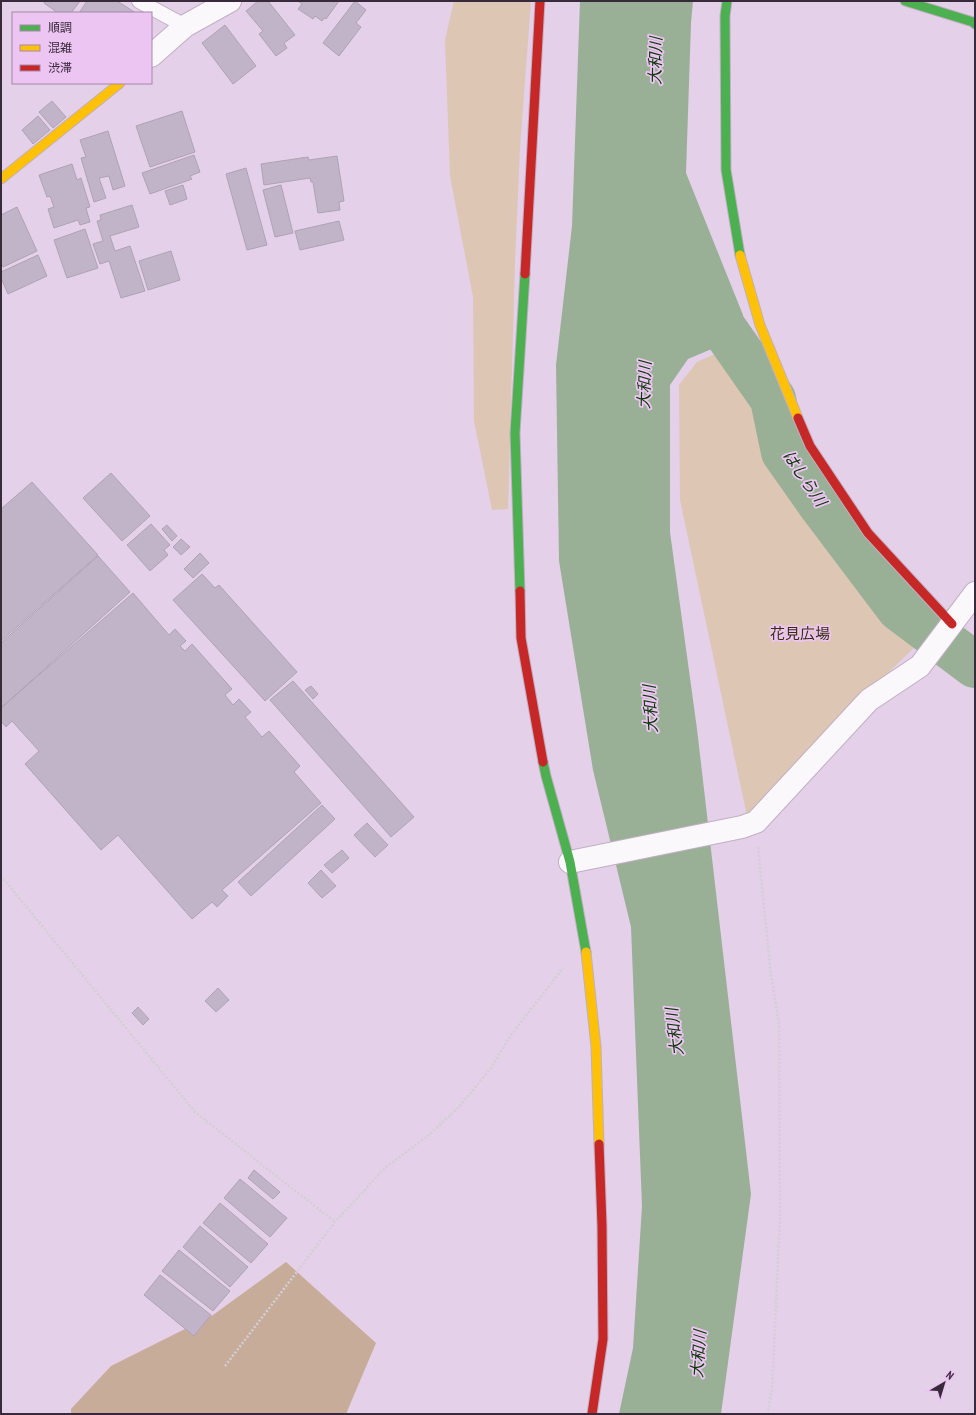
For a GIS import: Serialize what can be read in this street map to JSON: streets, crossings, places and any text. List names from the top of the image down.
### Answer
{
  "water": ["大和川", "はしら川"],
  "parks": ["花見広場"],
  "legend": ["順調", "混雑", "渋滞"],
  "north": "top right"
}
